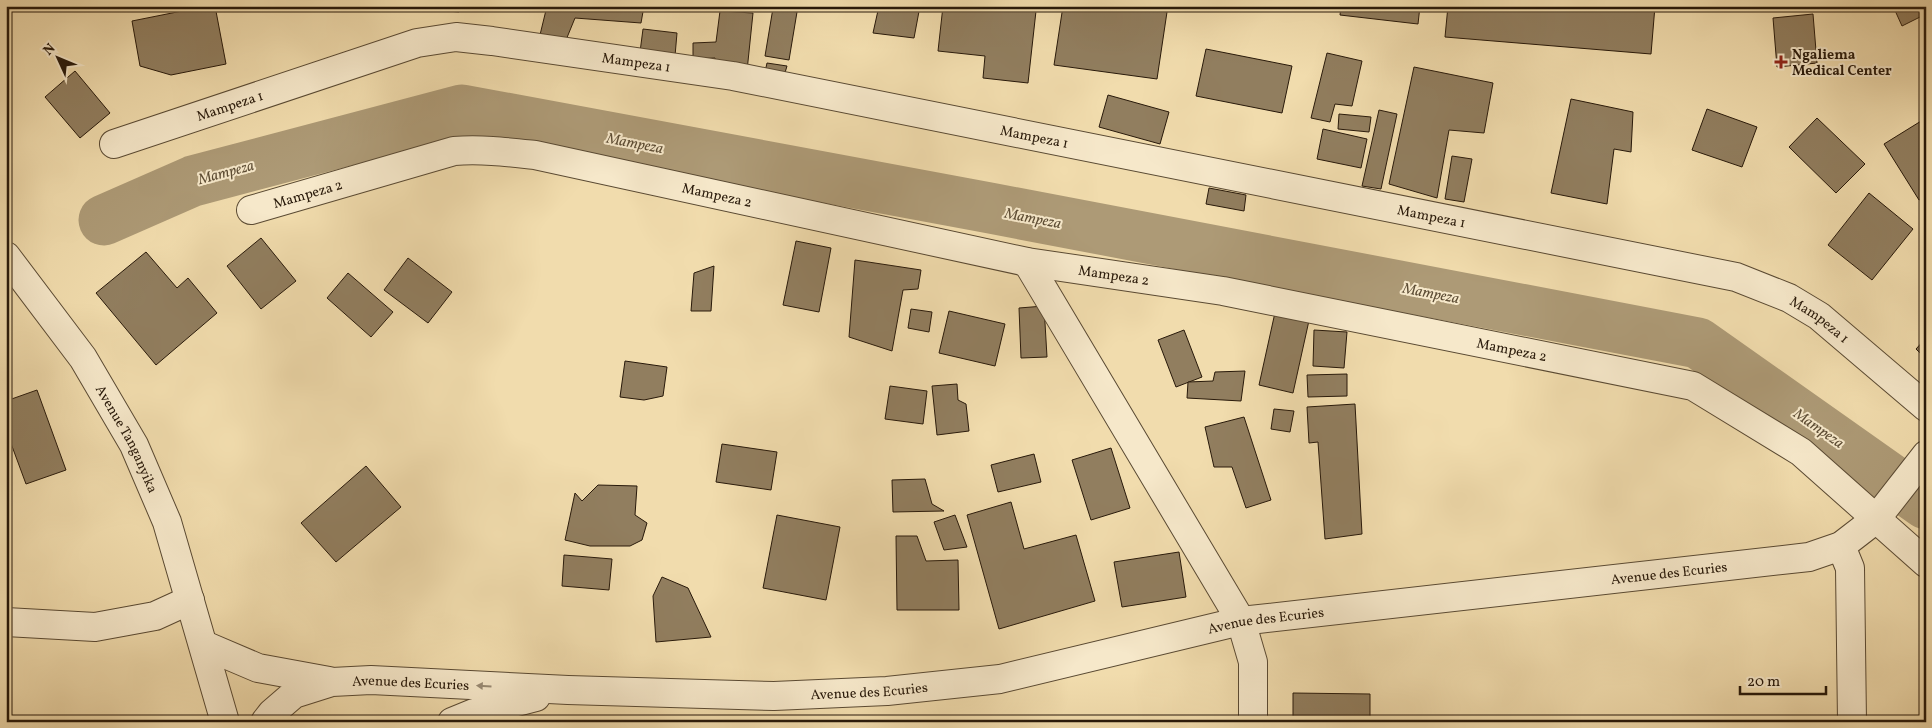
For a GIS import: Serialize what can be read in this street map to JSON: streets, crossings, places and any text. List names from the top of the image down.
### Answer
{
  "streets": {
    "street": [
      "Mampeza 1",
      "Mampeza 2",
      "Avenue Tanganyika",
      "Avenue des Ecuries"
    ]
  },
  "crossings": [
    ["Mampeza 2", "Avenue des Ecuries"]
  ],
  "water": ["Mampeza"],
  "places": {
    "health": ["Ngaliema Medical Center"]
  },
  "scale_bar": "20 m",
  "north": "top left"
}
